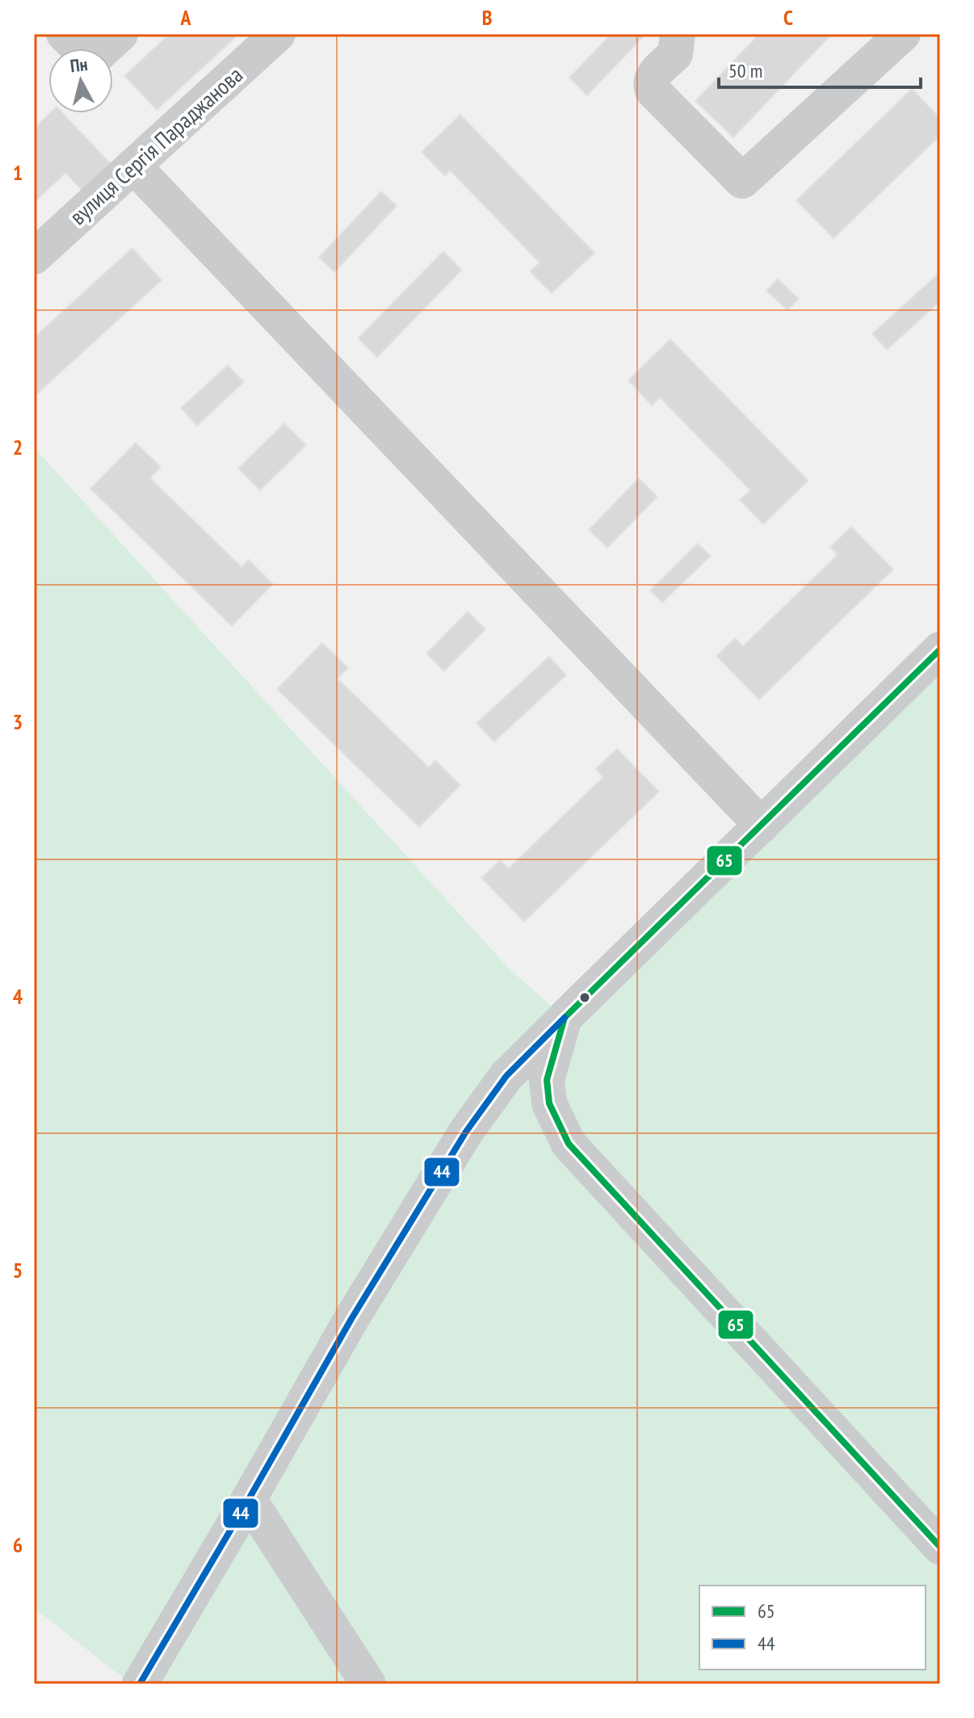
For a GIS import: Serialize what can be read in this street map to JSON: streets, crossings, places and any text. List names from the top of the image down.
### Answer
{
  "streets": {
    "street": ["вулиця Сергія Параджанова"]
  },
  "lines": ["transit line 65", "transit line 44"],
  "legend": ["65", "44"],
  "scale_bar": "50 m",
  "north": "top",
  "grid": {
    "columns": ["A", "B", "C"],
    "rows": [
      "1",
      "2",
      "3",
      "4",
      "5",
      "6"
    ]
  }
}
